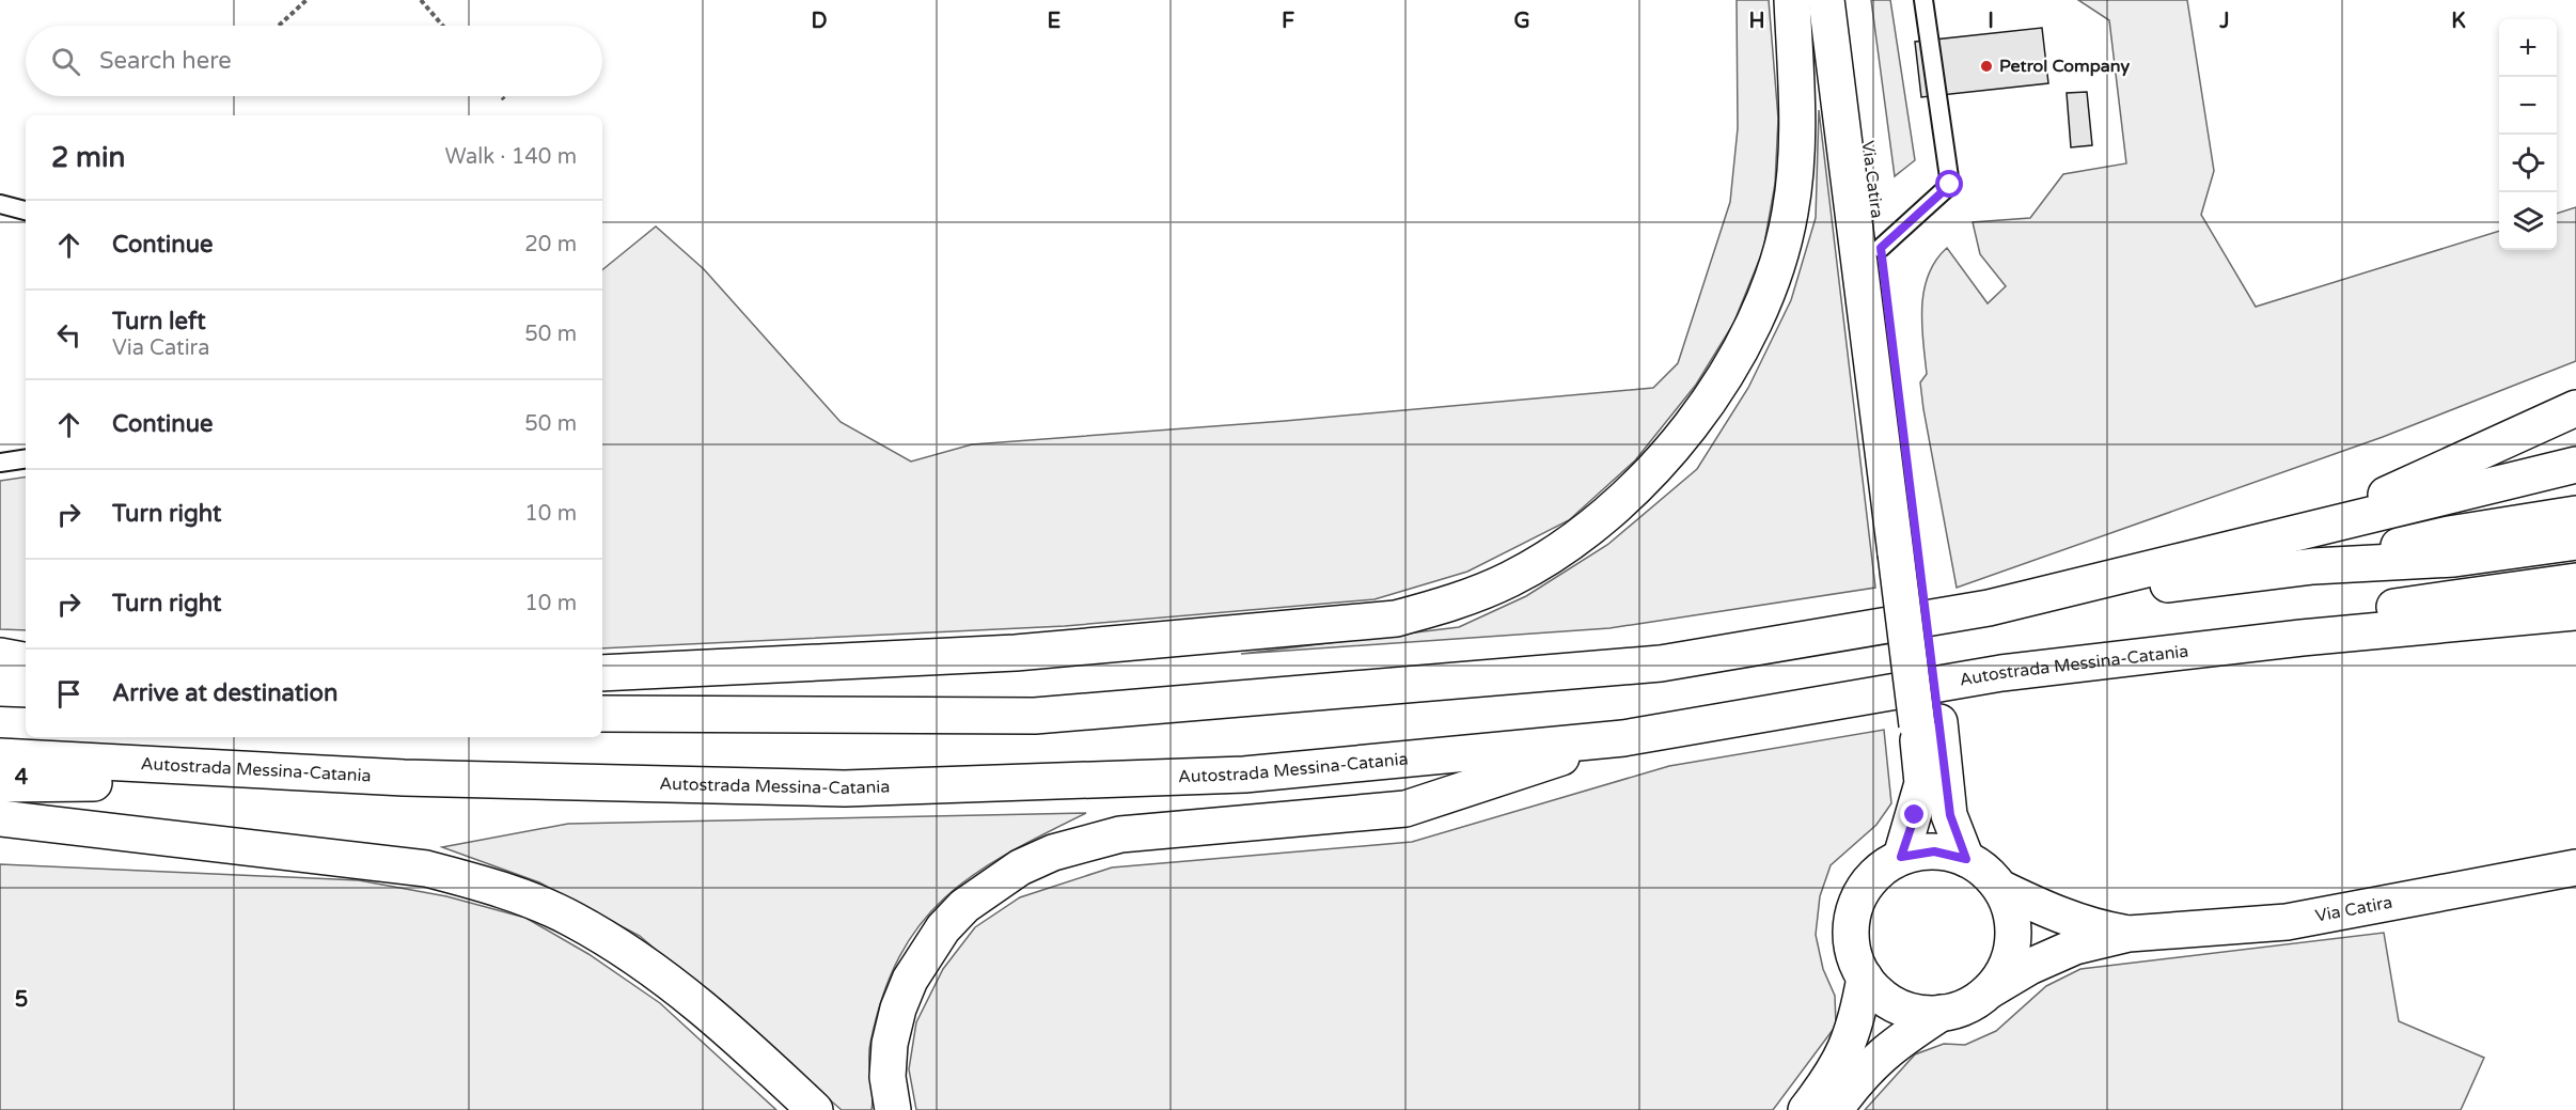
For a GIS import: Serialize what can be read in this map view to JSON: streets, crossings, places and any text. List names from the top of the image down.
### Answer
{
  "streets": {
    "main road": ["Via Catira", "Autostrada Messina-Catania"]
  },
  "places": ["Petrol Company"],
  "page": {
    "map_buttons": ["+", "−"],
    "search": "Search here",
    "heading": ["2 min", "Walk · 140 m"],
    "list": [
      ["Continue", "20 m"],
      ["Turn left", "Via Catira", "50 m"],
      ["Continue", "50 m"],
      ["Turn right", "10 m"],
      ["Turn right", "10 m"],
      "Arrive at destination"
    ]
  },
  "grid": {
    "columns": [
      "D",
      "E",
      "F",
      "G",
      "H",
      "I",
      "J",
      "K"
    ],
    "rows": ["4", "5"]
  }
}
